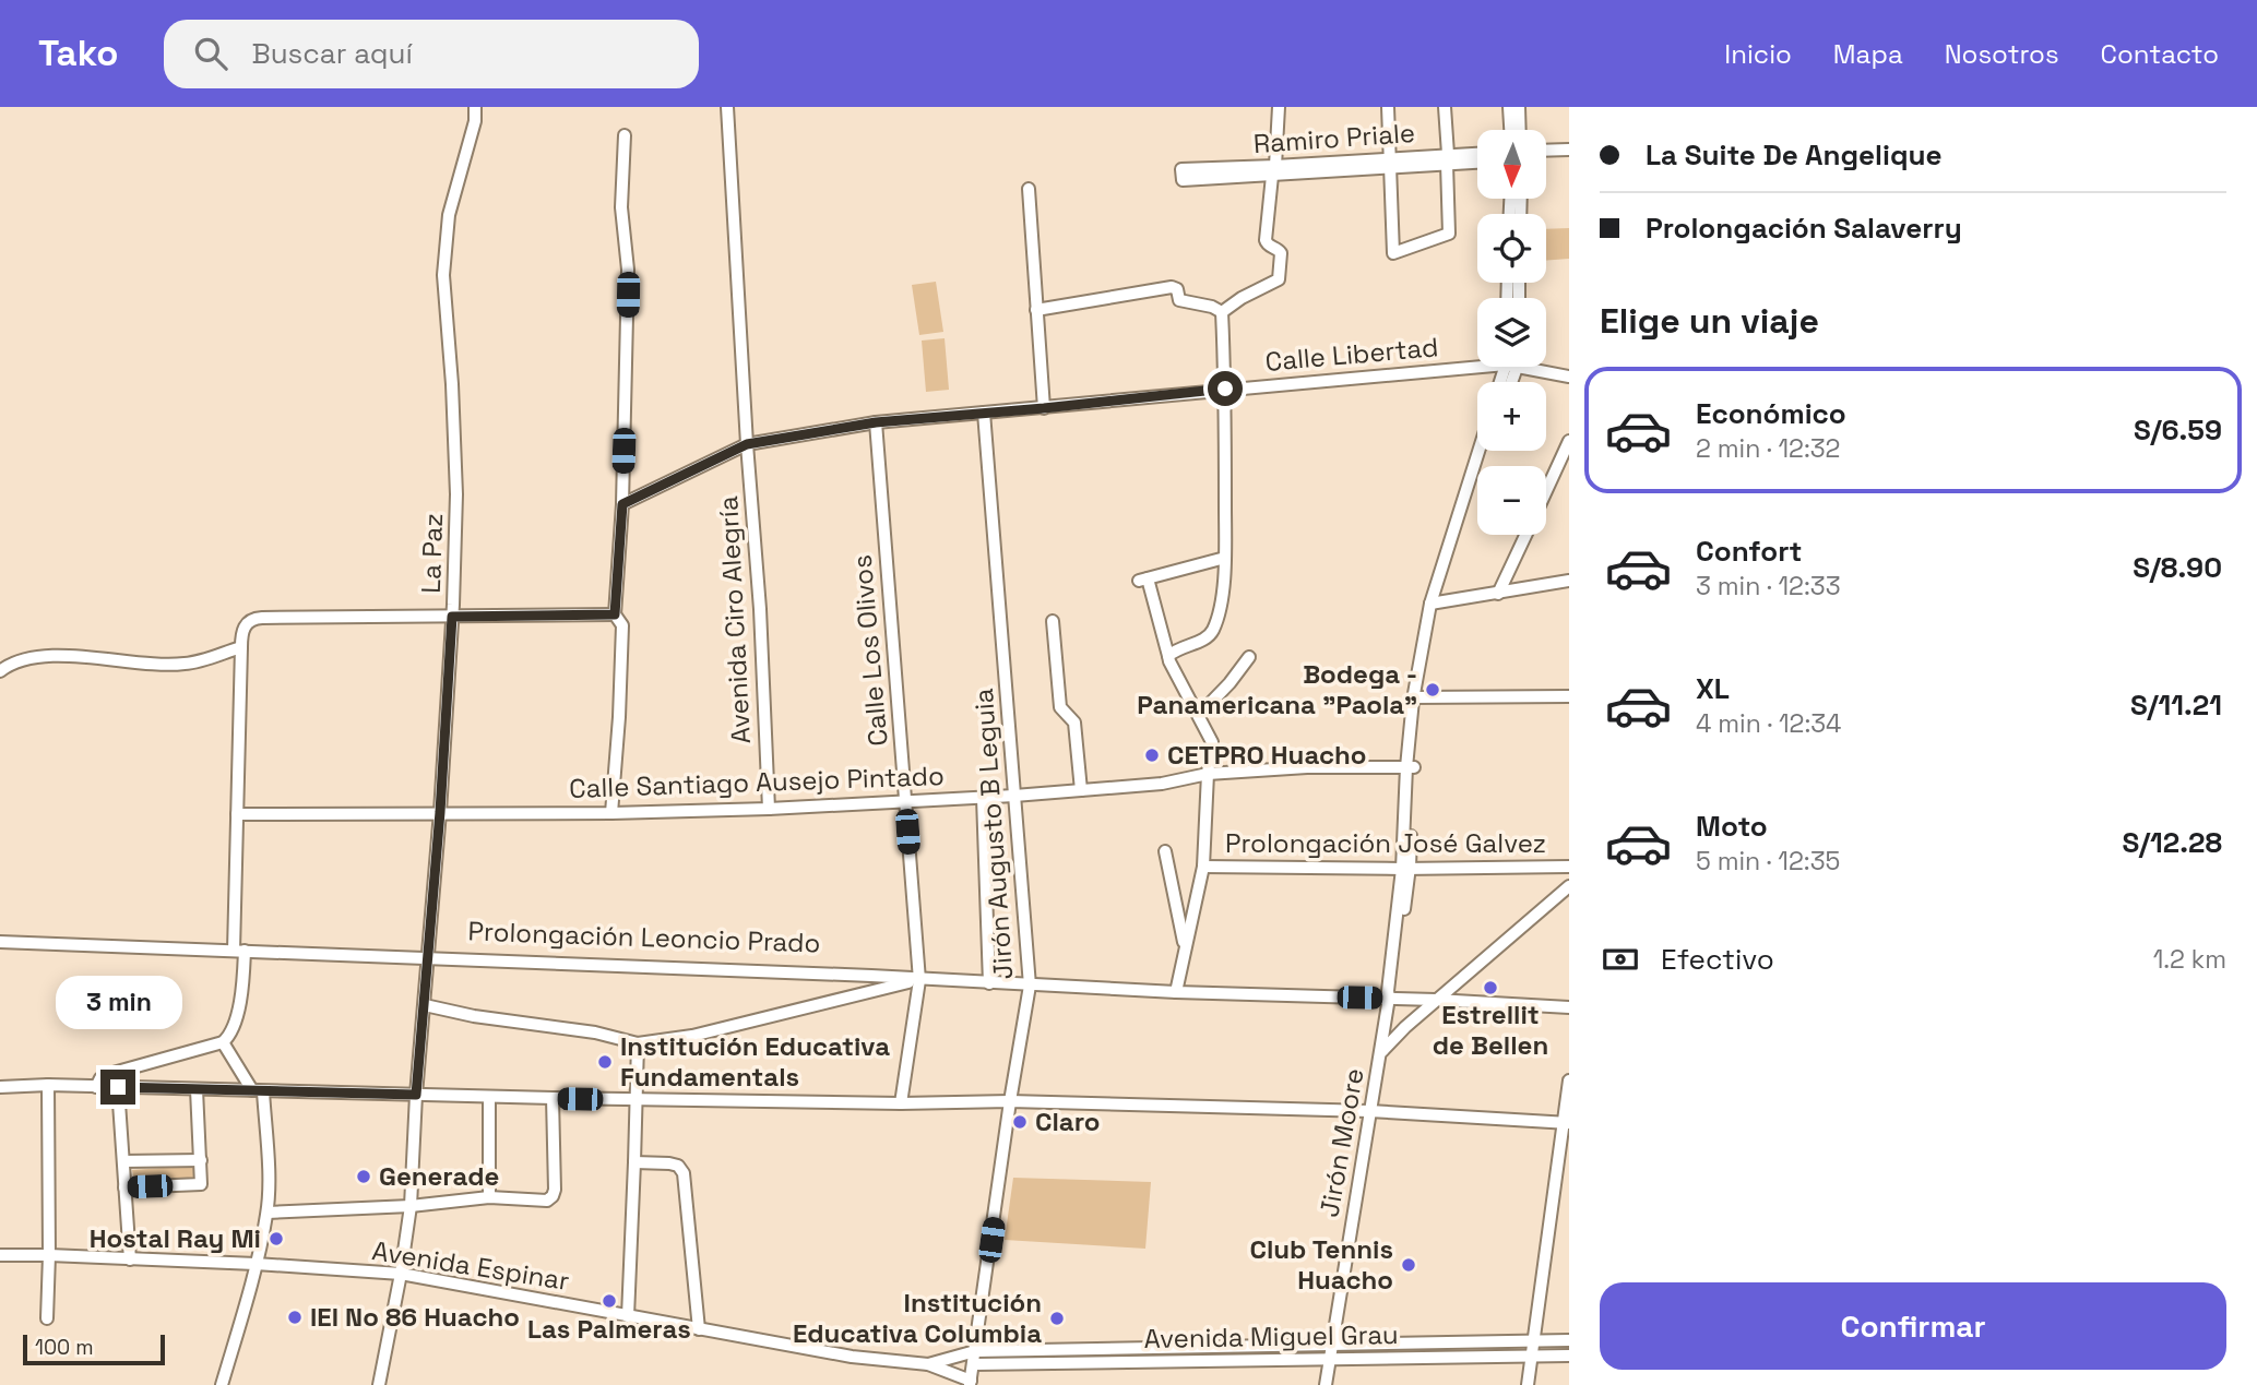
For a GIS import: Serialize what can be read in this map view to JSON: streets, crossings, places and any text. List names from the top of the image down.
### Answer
{
  "streets": {
    "street": [
      "Ramiro Priale",
      "Calle Libertad",
      "La Paz",
      "Avenida Ciro Alegría",
      "Calle Los Olivos",
      "Calle Santiago Ausejo Pintado",
      "Jirón Augusto B Leguia",
      "Prolongación José Galvez",
      "Prolongación Leoncio Prado",
      "Jirón Moore",
      "Avenida Espinar",
      "Avenida Miguel Grau"
    ]
  },
  "crossings": [
    ["Calle Libertad", "Avenida Ciro Alegría"],
    ["Calle Libertad", "Calle Los Olivos"],
    ["Calle Libertad", "Jirón Augusto B Leguia"],
    ["La Paz", "Calle Santiago Ausejo Pintado"],
    ["La Paz", "Prolongación Leoncio Prado"],
    ["La Paz", "Avenida Espinar"],
    ["Avenida Ciro Alegría", "Calle Santiago Ausejo Pintado"],
    ["Calle Los Olivos", "Calle Santiago Ausejo Pintado"],
    ["Calle Los Olivos", "Prolongación Leoncio Prado"],
    ["Calle Santiago Ausejo Pintado", "Jirón Augusto B Leguia"],
    ["Calle Santiago Ausejo Pintado", "Jirón Moore"],
    ["Jirón Augusto B Leguia", "Prolongación Leoncio Prado"],
    ["Jirón Augusto B Leguia", "Avenida Espinar"],
    ["Jirón Augusto B Leguia", "Avenida Miguel Grau"],
    ["Prolongación José Galvez", "Jirón Moore"],
    ["Prolongación Leoncio Prado", "Jirón Moore"],
    ["Jirón Moore", "Avenida Miguel Grau"],
    ["Avenida Espinar", "Avenida Miguel Grau"]
  ],
  "places": [
    "Bodega - Panamericana \"Paola\"",
    "CETPRO Huacho",
    "Estrellit de Bellen",
    "Institución Educativa Fundamentals",
    "Claro",
    "Generade",
    "Hostal Ray Mi",
    "Club Tennis Huacho",
    "Las Palmeras",
    "IEI No 86 Huacho",
    "Institución Educativa Columbia"
  ],
  "scale_bar": "100 m",
  "north": "bottom",
  "page": {
    "header": "Tako",
    "search": "Buscar aquí",
    "nav": [
      "Inicio",
      "Mapa",
      "Nosotros",
      "Contacto"
    ],
    "banner": ["La Suite De Angelique", "Prolongación Salaverry"],
    "map_buttons": ["+", "−"],
    "heading": "Elige un viaje",
    "list": [
      {
        "name": "Económico",
        "note": "2 min · 12:32",
        "value": "S/6.59"
      },
      {
        "name": "Confort",
        "note": "3 min · 12:33",
        "value": "S/8.90"
      },
      {
        "name": "XL",
        "note": "4 min · 12:34",
        "value": "S/11.21"
      },
      {
        "name": "Moto",
        "note": "5 min · 12:35",
        "value": "S/12.28"
      }
    ],
    "pay": ["Efectivo", "1.2 km"],
    "bubble": "3 min",
    "buttons": "Confirmar",
    "scale": "100 m"
  }
}
